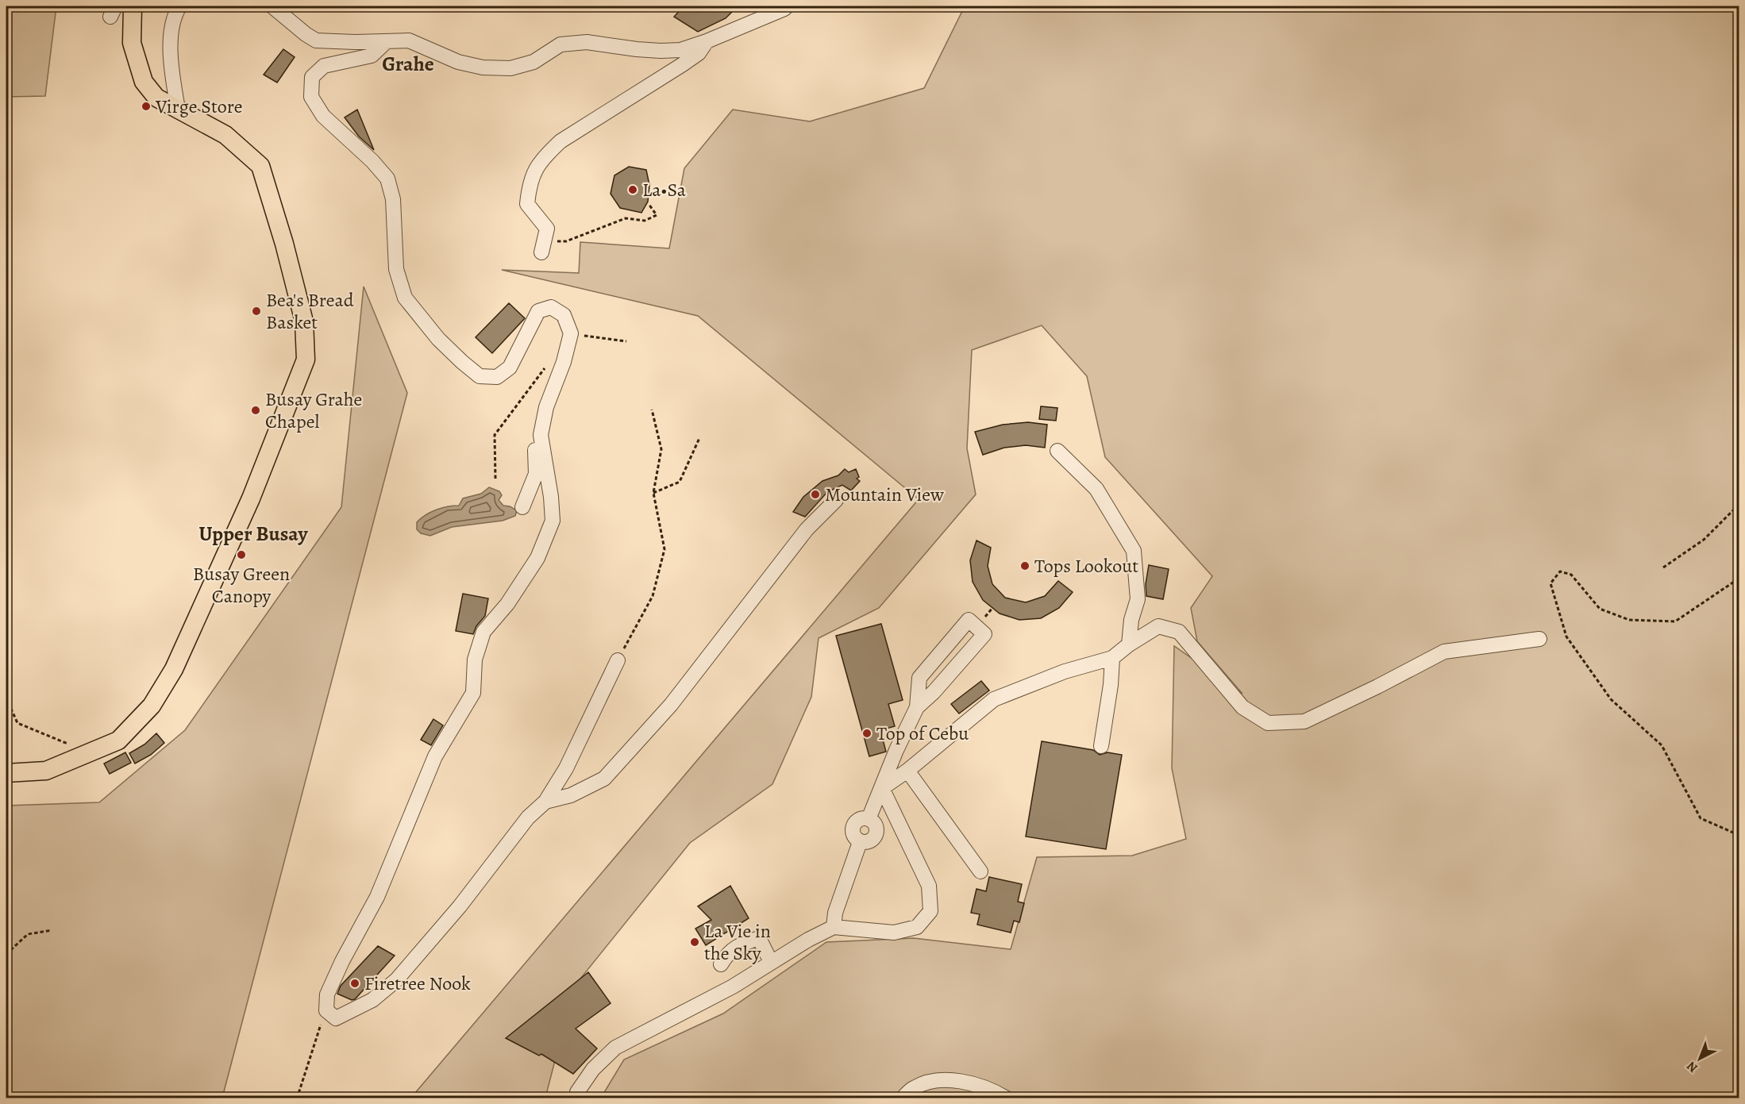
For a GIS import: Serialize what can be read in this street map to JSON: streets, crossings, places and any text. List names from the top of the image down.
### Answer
{
  "districts": ["Grahe", "Upper Busay"],
  "places": [
    "Virge Store",
    "La•Sa",
    "Bea's Bread Basket",
    "Busay Grahe Chapel",
    "Mountain View",
    "Busay Green Canopy",
    "Tops Lookout",
    "Top of Cebu",
    "La Vie in the Sky",
    "Firetree Nook"
  ],
  "north": "bottom left"
}
